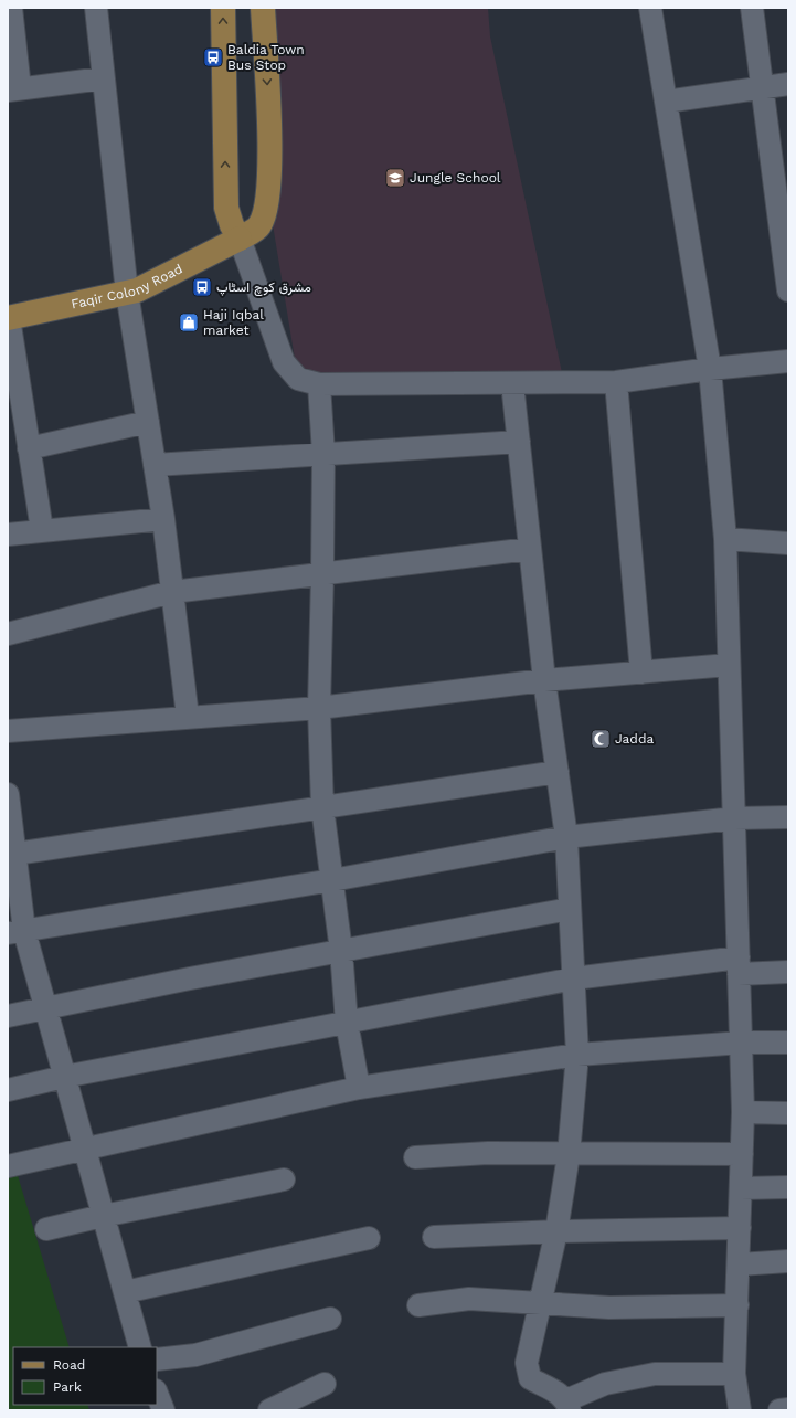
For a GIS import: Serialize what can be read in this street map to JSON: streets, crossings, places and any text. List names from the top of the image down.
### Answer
{
  "streets": {
    "main road": ["Faqir Colony Road"]
  },
  "places": {
    "bus stop": ["Baldia Town Bus Stop", "مشرق کوچ اسٹاپ"],
    "school or university": ["Jungle School"],
    "shop": ["Haji Iqbal market"],
    "mosque": ["Jadda"]
  },
  "legend": ["Road", "Park"]
}
